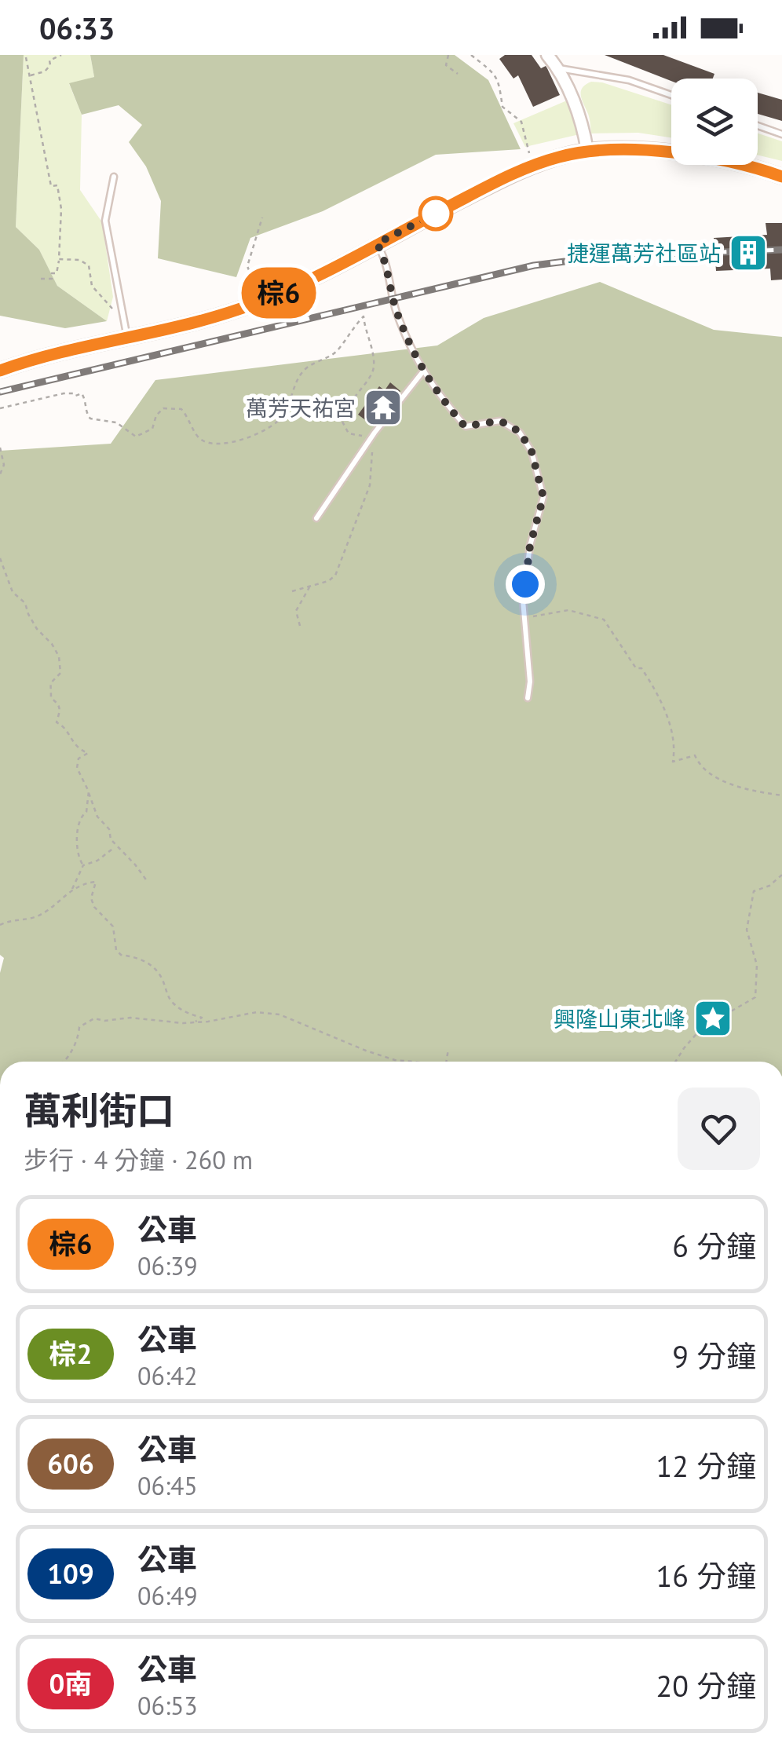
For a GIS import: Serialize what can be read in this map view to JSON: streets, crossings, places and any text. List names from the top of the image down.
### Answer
{
  "places": {
    "building": ["捷運萬芳社區站"],
    "temple": ["萬芳天祐宮"],
    "place": ["興隆山東北峰"]
  },
  "lines": ["bus line 棕6"],
  "page": {
    "status": "06:33",
    "on_map": "棕6",
    "heading": ["萬利街口", "步行 · 4 分鐘 · 260 m"],
    "list": [
      {
        "mark": "棕6",
        "name": "公車",
        "note": "06:39",
        "value": "6 分鐘"
      },
      {
        "mark": "棕2",
        "name": "公車",
        "note": "06:42",
        "value": "9 分鐘"
      },
      {
        "mark": "606",
        "name": "公車",
        "note": "06:45",
        "value": "12 分鐘"
      },
      {
        "mark": "109",
        "name": "公車",
        "note": "06:49",
        "value": "16 分鐘"
      },
      {
        "mark": "0南",
        "name": "公車",
        "note": "06:53",
        "value": "20 分鐘"
      }
    ]
  }
}
